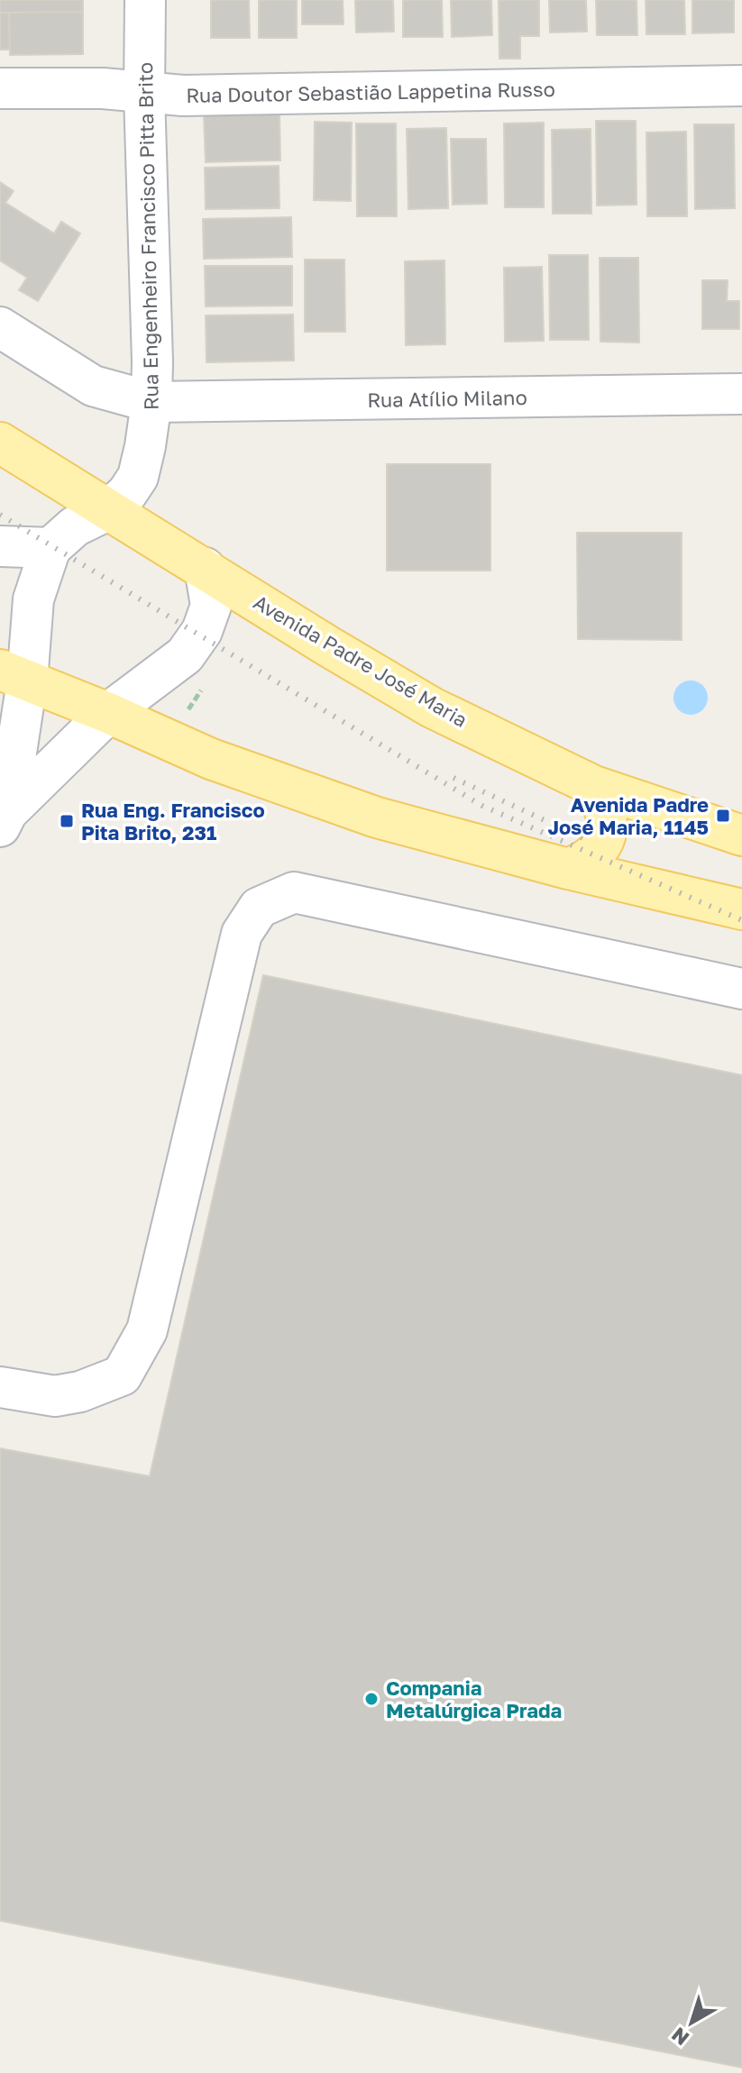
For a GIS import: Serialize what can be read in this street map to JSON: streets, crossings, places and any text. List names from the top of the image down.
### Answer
{
  "streets": {
    "main road": ["Avenida Padre José Maria"],
    "street": ["Rua Doutor Sebastião Lappetina Russo", "Rua Engenheiro Francisco Pitta Brito", "Rua Atílio Milano"]
  },
  "crossings": [
    ["Rua Doutor Sebastião Lappetina Russo", "Rua Engenheiro Francisco Pitta Brito"],
    ["Rua Engenheiro Francisco Pitta Brito", "Rua Atílio Milano"],
    ["Rua Engenheiro Francisco Pitta Brito", "Avenida Padre José Maria"]
  ],
  "places": {
    "transit": ["Avenida Padre José Maria, 1145", "Rua Eng. Francisco Pita Brito, 231"],
    "other": ["Compania Metalúrgica Prada"]
  },
  "north": "bottom left"
}
